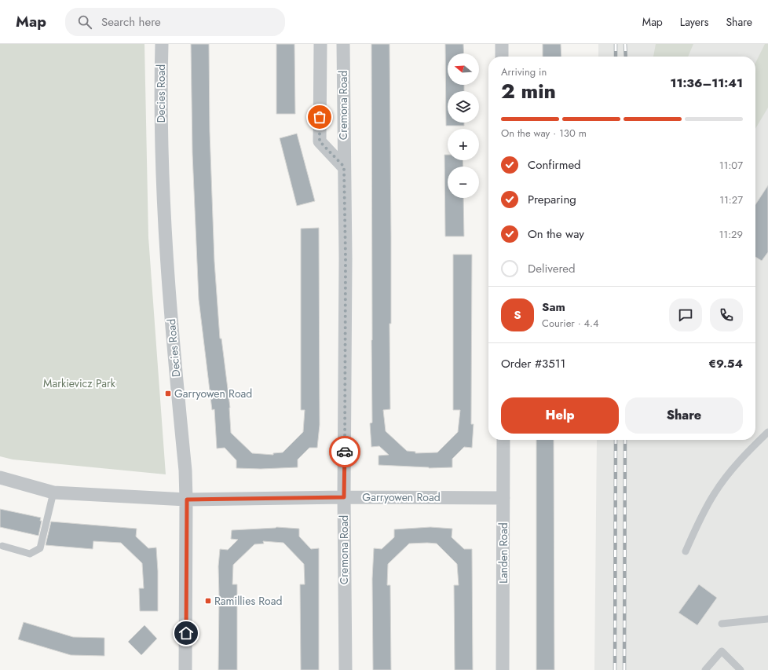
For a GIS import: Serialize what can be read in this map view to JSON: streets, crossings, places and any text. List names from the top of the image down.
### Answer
{
  "streets": {
    "street": [
      "Decies Road",
      "Cremona Road",
      "Garryowen Road",
      "Landen Road"
    ]
  },
  "crossings": [
    ["Decies Road", "Garryowen Road"],
    ["Cremona Road", "Garryowen Road"],
    ["Garryowen Road", "Landen Road"]
  ],
  "parks": ["Markievicz Park"],
  "places": {
    "transit": ["Garryowen Road", "Ramillies Road"]
  },
  "north": "left",
  "page": {
    "header": "Map",
    "search": "Search here",
    "nav": ["Map", "Layers", "Share"],
    "map_buttons": ["+", "−"],
    "heading": ["2 min", "Arriving in", "11:36–11:41"],
    "panel": [
      "Sam",
      "Courier · 4.4",
      "Order #3511",
      "€9.54"
    ],
    "bar": "On the way · 130 m",
    "list": [
      ["Confirmed", "11:07"],
      ["Preparing", "11:27"],
      ["On the way", "11:29"],
      "Delivered"
    ],
    "round": "S",
    "buttons": ["Help", "Share"]
  }
}
